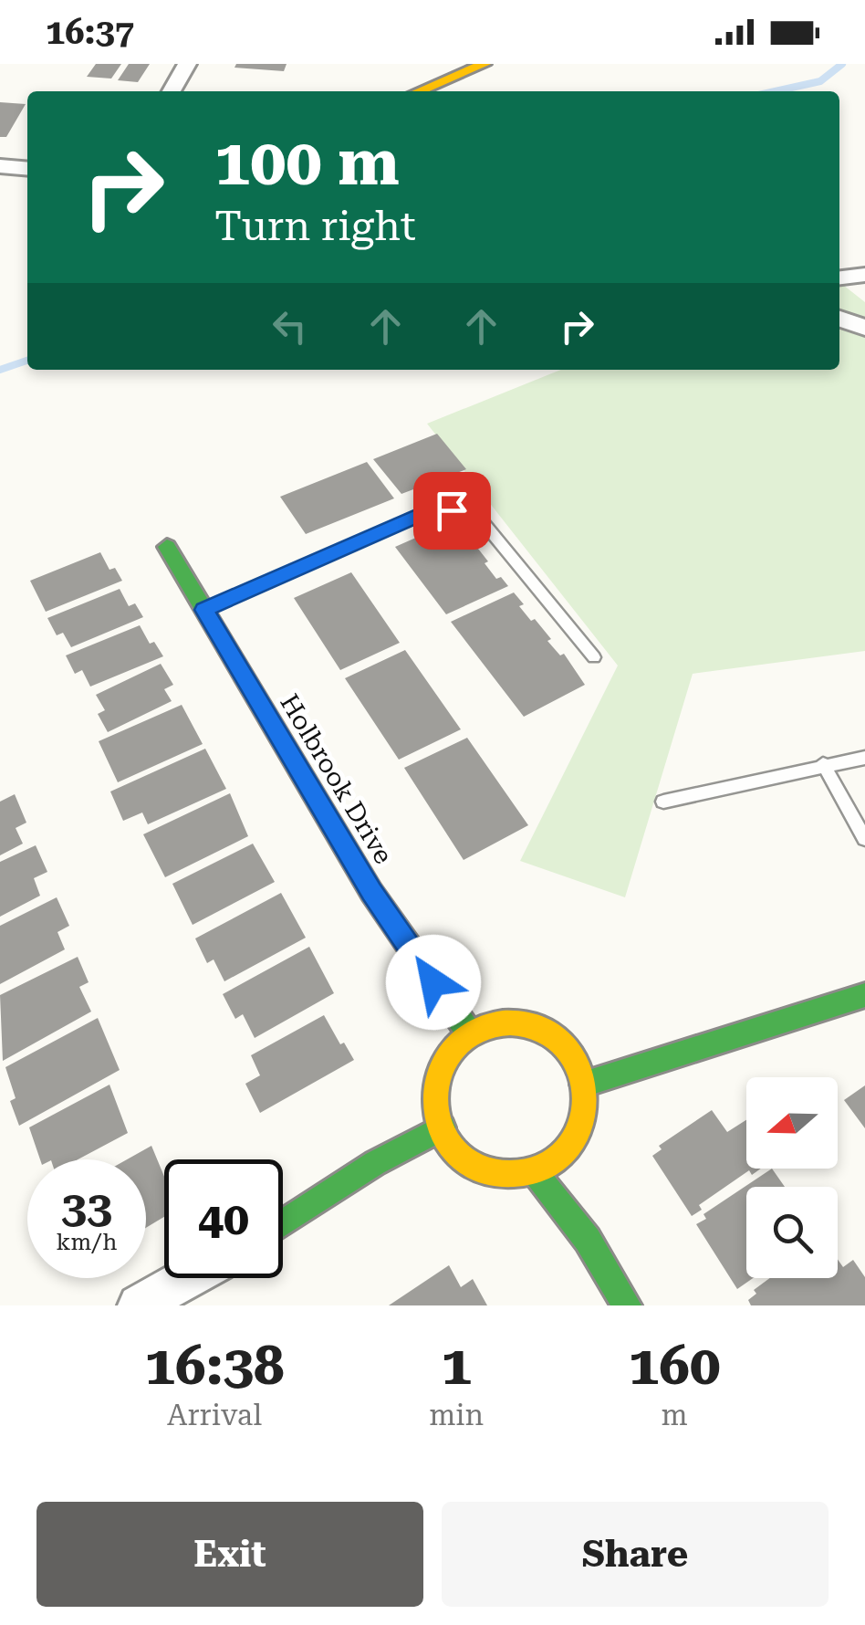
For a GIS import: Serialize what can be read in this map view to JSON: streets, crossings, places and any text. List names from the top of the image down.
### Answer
{
  "streets": {
    "street": ["Holbrook Drive"]
  },
  "north": "left",
  "page": {
    "status": "16:37",
    "turn": ["100 m", "Turn right"],
    "speed": "33 km/h",
    "limit": "40",
    "eta": [
      "16:38",
      "Arrival",
      "1",
      "min",
      "160",
      "m"
    ],
    "buttons": ["Exit", "Share"]
  }
}
